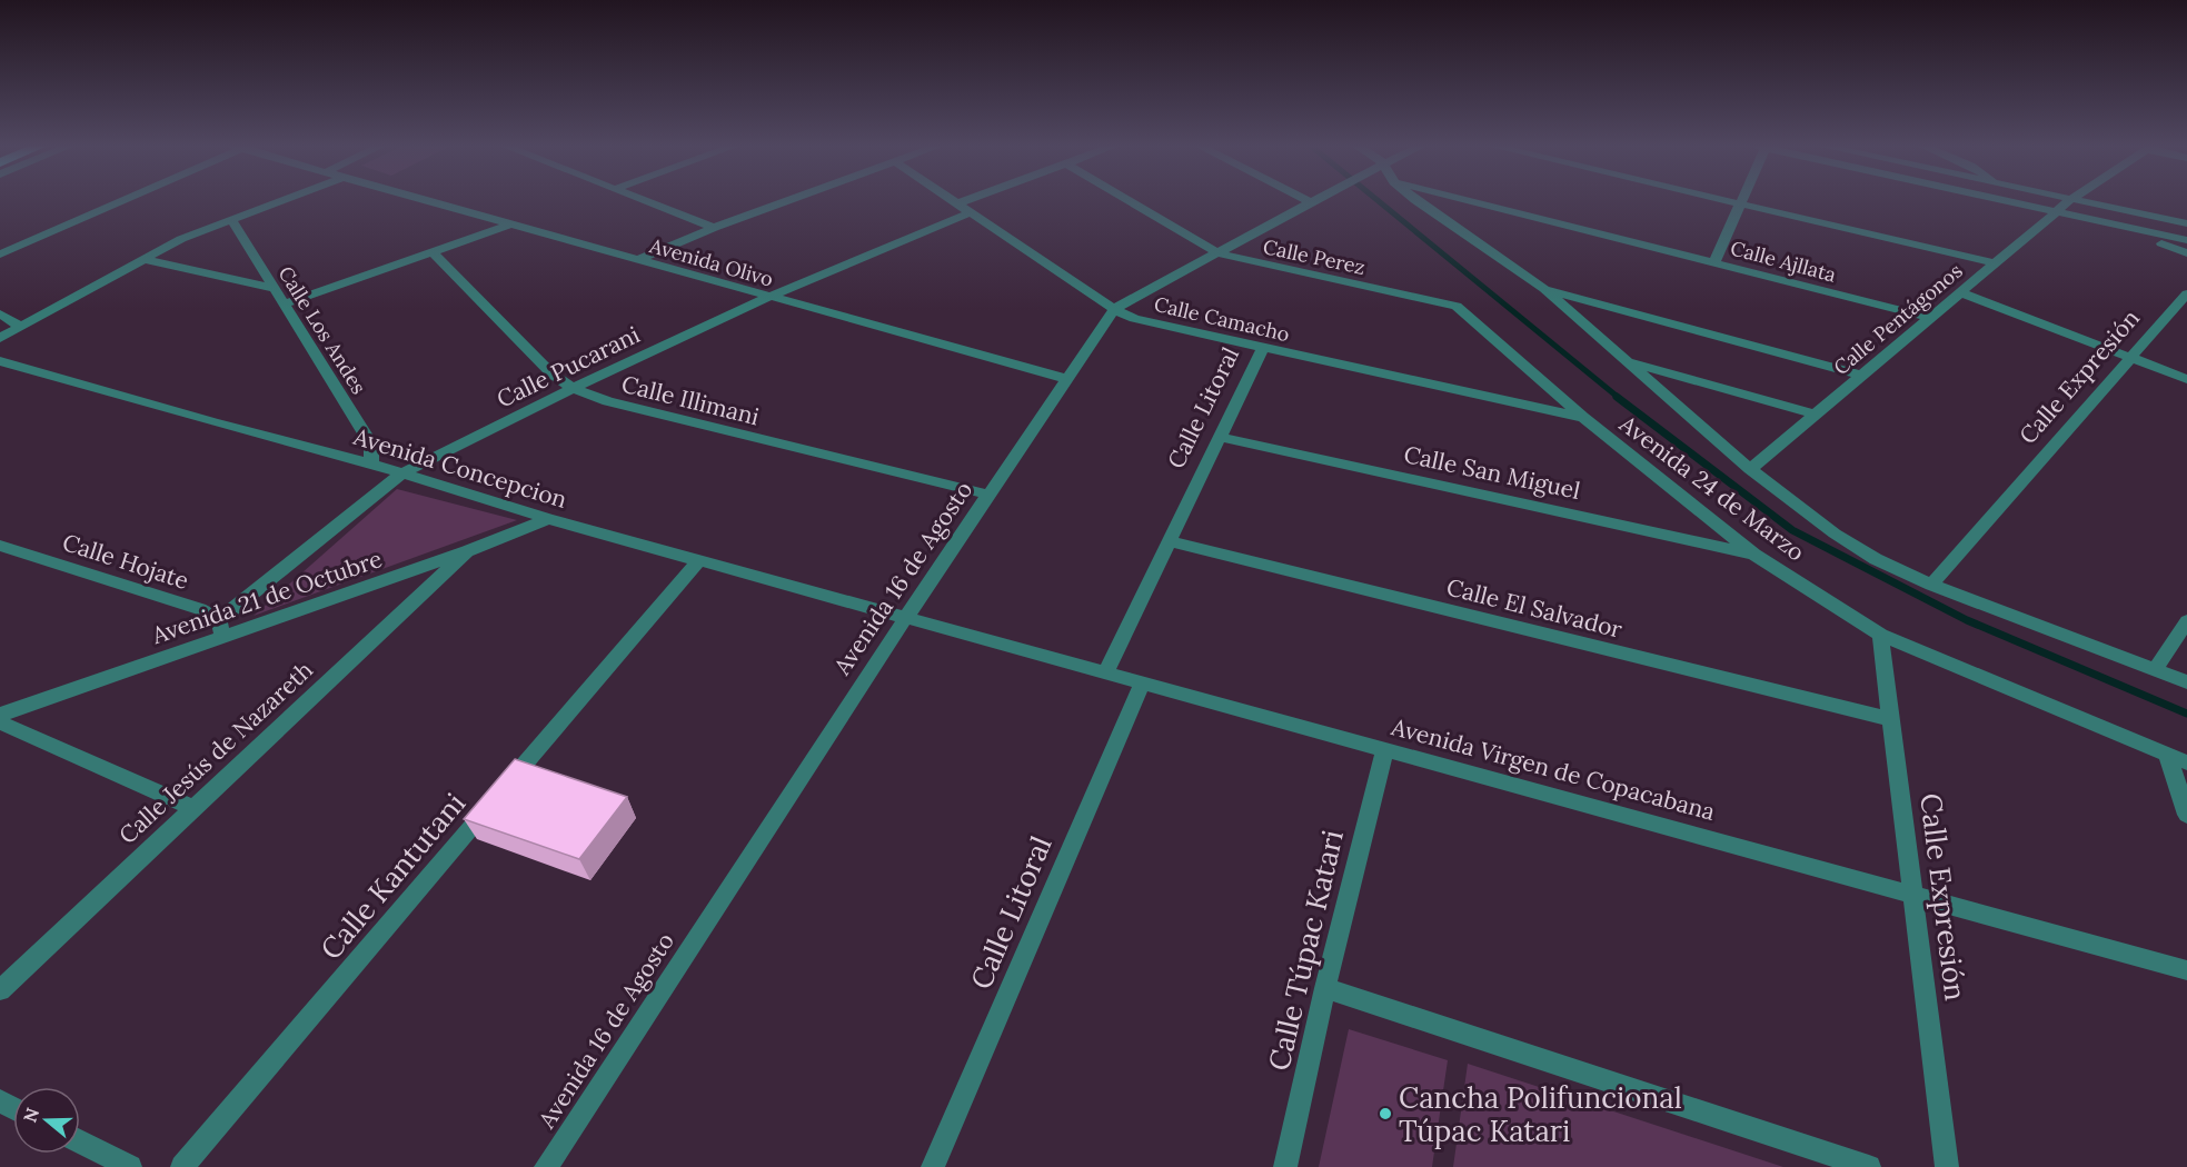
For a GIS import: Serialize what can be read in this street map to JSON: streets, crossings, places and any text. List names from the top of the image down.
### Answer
{
  "streets": {
    "street": [
      "Calle Perez",
      "Calle Ajllata",
      "Avenida Olivo",
      "Calle Camacho",
      "Calle Pentágonos",
      "Calle Los Andes",
      "Calle Pucarani",
      "Calle Expresión",
      "Calle Illimani",
      "Calle Litoral",
      "Avenida Concepcion",
      "Calle San Miguel",
      "Avenida 24 de Marzo",
      "Calle Hojate",
      "Avenida 16 de Agosto",
      "Avenida 21 de Octubre",
      "Calle El Salvador",
      "Calle Jesús de Nazareth",
      "Avenida Virgen de Copacabana",
      "Calle Kantutani",
      "Calle Túpac Katari"
    ]
  },
  "crossings": [
    ["Calle Perez", "Avenida 24 de Marzo"],
    ["Calle Perez", "Avenida 16 de Agosto"],
    ["Calle Ajllata", "Calle Pentágonos"],
    ["Avenida Olivo", "Calle Pucarani"],
    ["Avenida Olivo", "Avenida 16 de Agosto"],
    ["Calle Camacho", "Calle Pucarani"],
    ["Calle Camacho", "Calle Litoral"],
    ["Calle Camacho", "Avenida 24 de Marzo"],
    ["Calle Camacho", "Avenida 16 de Agosto"],
    ["Calle Los Andes", "Avenida Concepcion"],
    ["Calle Pucarani", "Calle Illimani"],
    ["Calle Pucarani", "Avenida Concepcion"],
    ["Calle Pucarani", "Calle Hojate"],
    ["Calle Pucarani", "Avenida 21 de Octubre"],
    ["Calle Expresión", "Avenida 24 de Marzo"],
    ["Calle Expresión", "Calle El Salvador"],
    ["Calle Expresión", "Avenida Virgen de Copacabana"],
    ["Calle Illimani", "Avenida 16 de Agosto"],
    ["Calle Litoral", "Calle San Miguel"],
    ["Calle Litoral", "Calle El Salvador"],
    ["Calle Litoral", "Avenida Virgen de Copacabana"],
    ["Avenida Concepcion", "Avenida 16 de Agosto"],
    ["Avenida Concepcion", "Avenida 21 de Octubre"],
    ["Avenida Concepcion", "Avenida Virgen de Copacabana"],
    ["Avenida Concepcion", "Calle Kantutani"],
    ["Calle San Miguel", "Avenida 24 de Marzo"],
    ["Calle Hojate", "Avenida 21 de Octubre"],
    ["Avenida 16 de Agosto", "Avenida Virgen de Copacabana"],
    ["Avenida 21 de Octubre", "Calle Jesús de Nazareth"],
    ["Avenida Virgen de Copacabana", "Calle Túpac Katari"]
  ],
  "places": ["Cancha Polifuncional Túpac Katari"],
  "north": "left"
}
